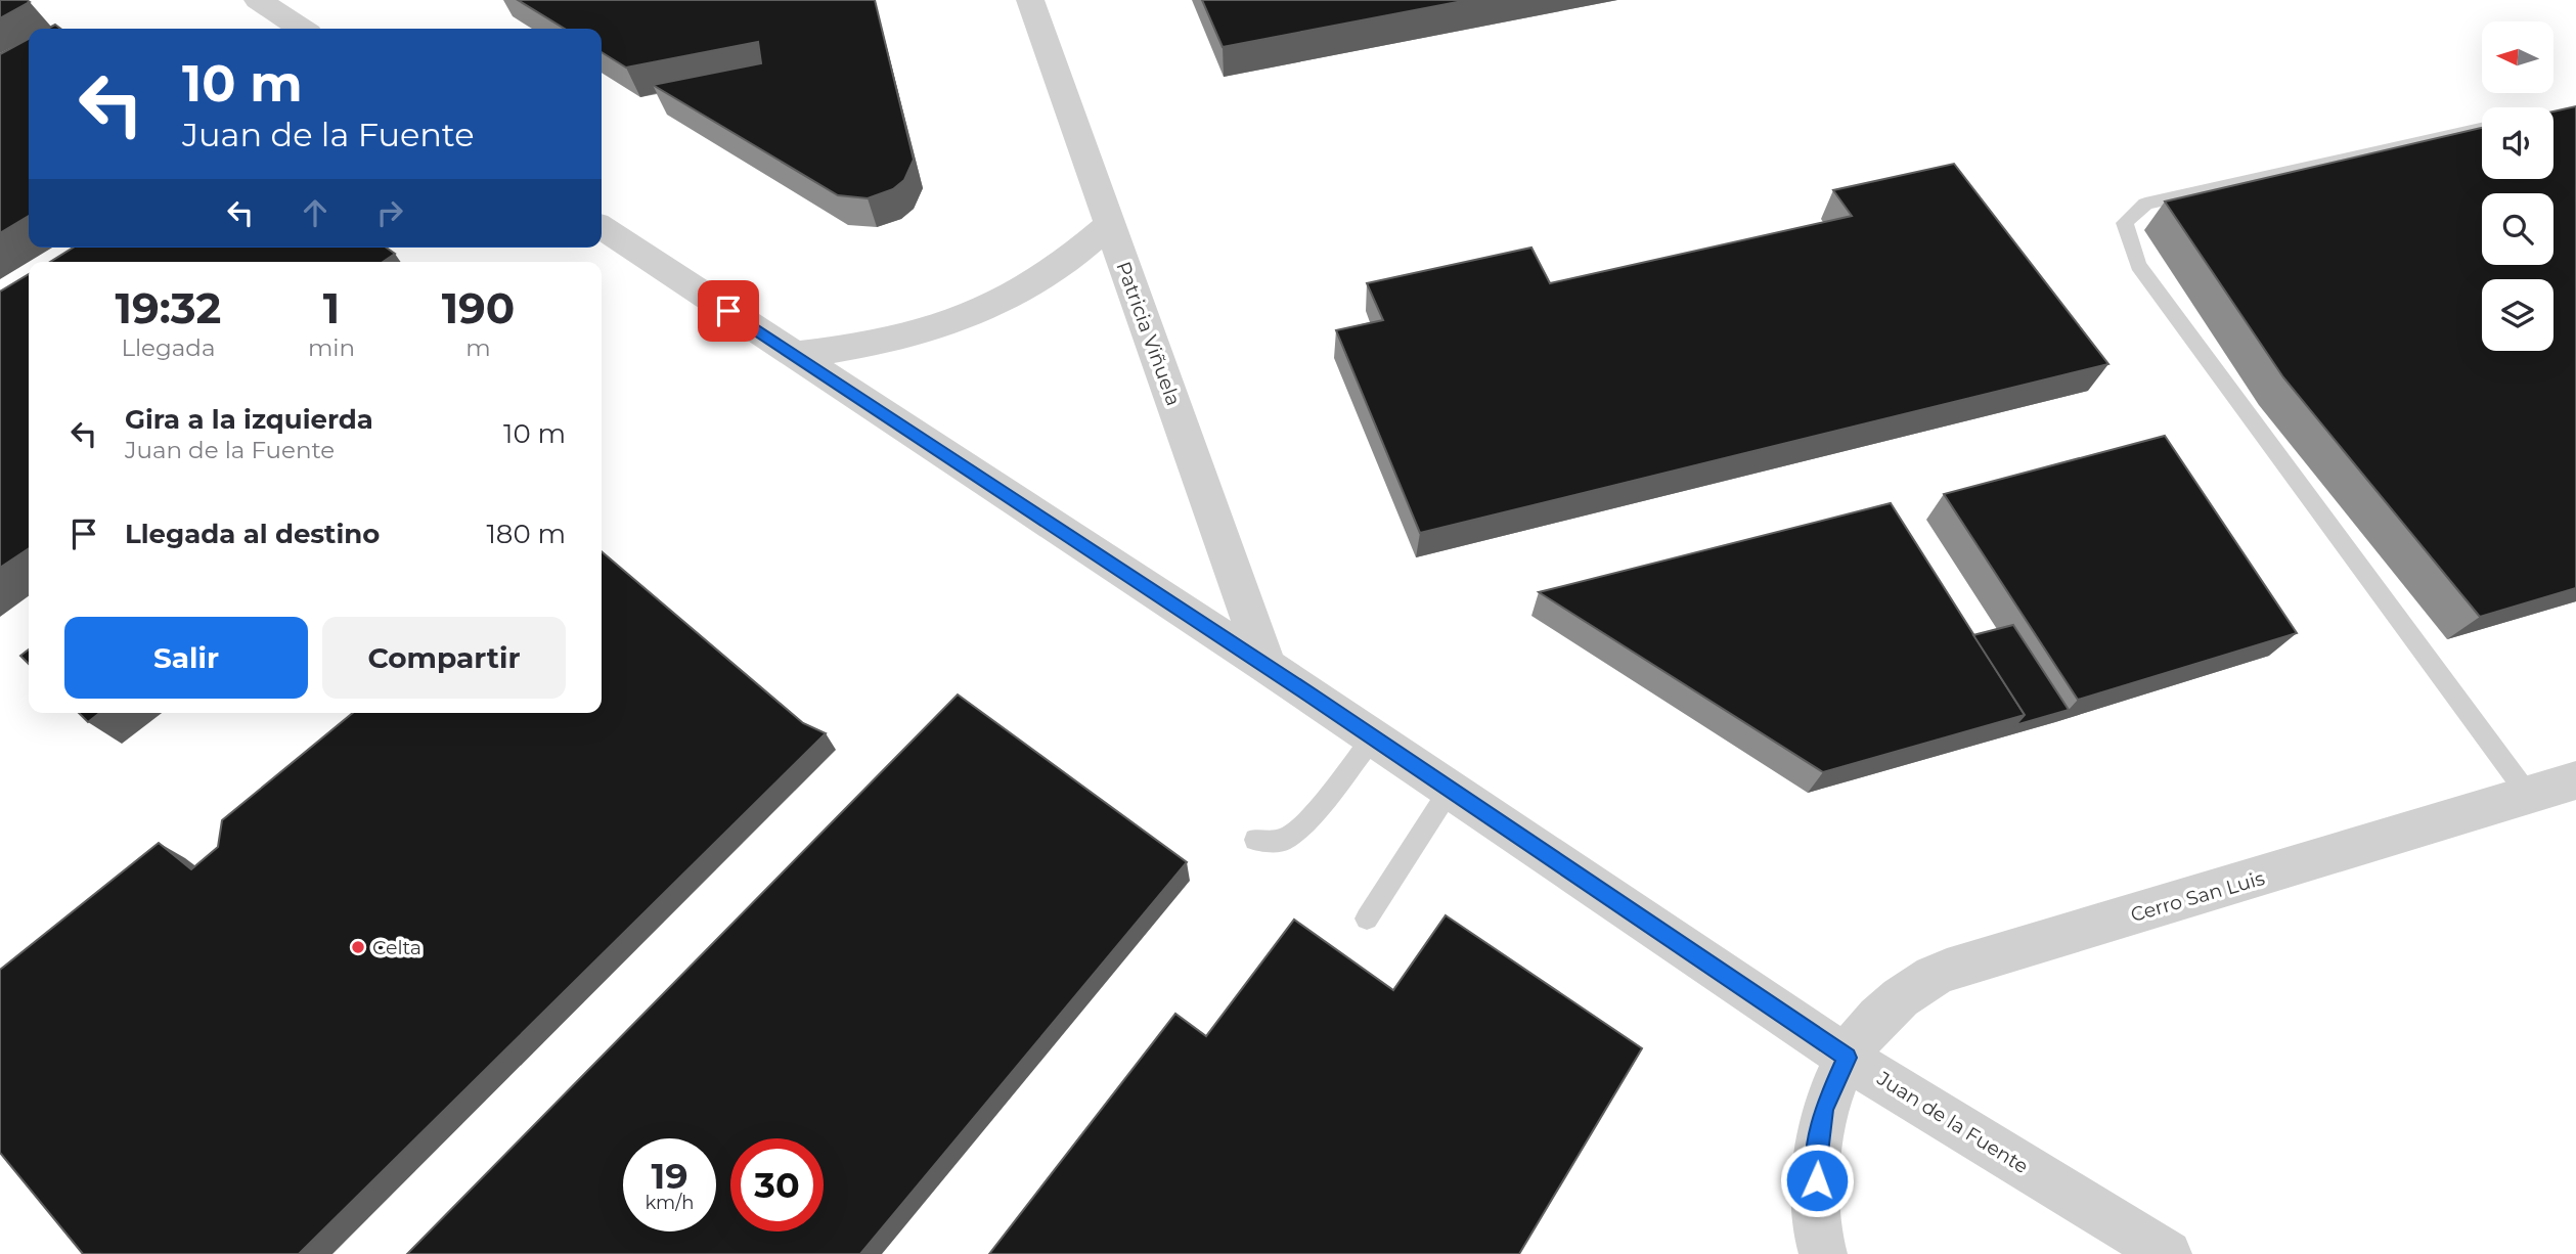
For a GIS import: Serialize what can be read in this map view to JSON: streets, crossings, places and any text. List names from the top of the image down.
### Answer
{
  "streets": {
    "street": ["Patricia Viñuela", "Cerro San Luis", "Juan de la Fuente"]
  },
  "crossings": [
    ["Patricia Viñuela", "Juan de la Fuente"],
    ["Cerro San Luis", "Juan de la Fuente"]
  ],
  "places": ["Celta"],
  "north": "left",
  "page": {
    "turn": ["10 m", "Juan de la Fuente"],
    "eta": [
      "19:32",
      "Llegada",
      "1",
      "min",
      "190",
      "m"
    ],
    "list": [
      {
        "name": "Gira a la izquierda",
        "note": "Juan de la Fuente",
        "value": "10 m"
      },
      {
        "name": "Llegada al destino",
        "value": "180 m"
      }
    ],
    "buttons": ["Salir", "Compartir"],
    "speed": "19 km/h",
    "limit": "30"
  }
}
